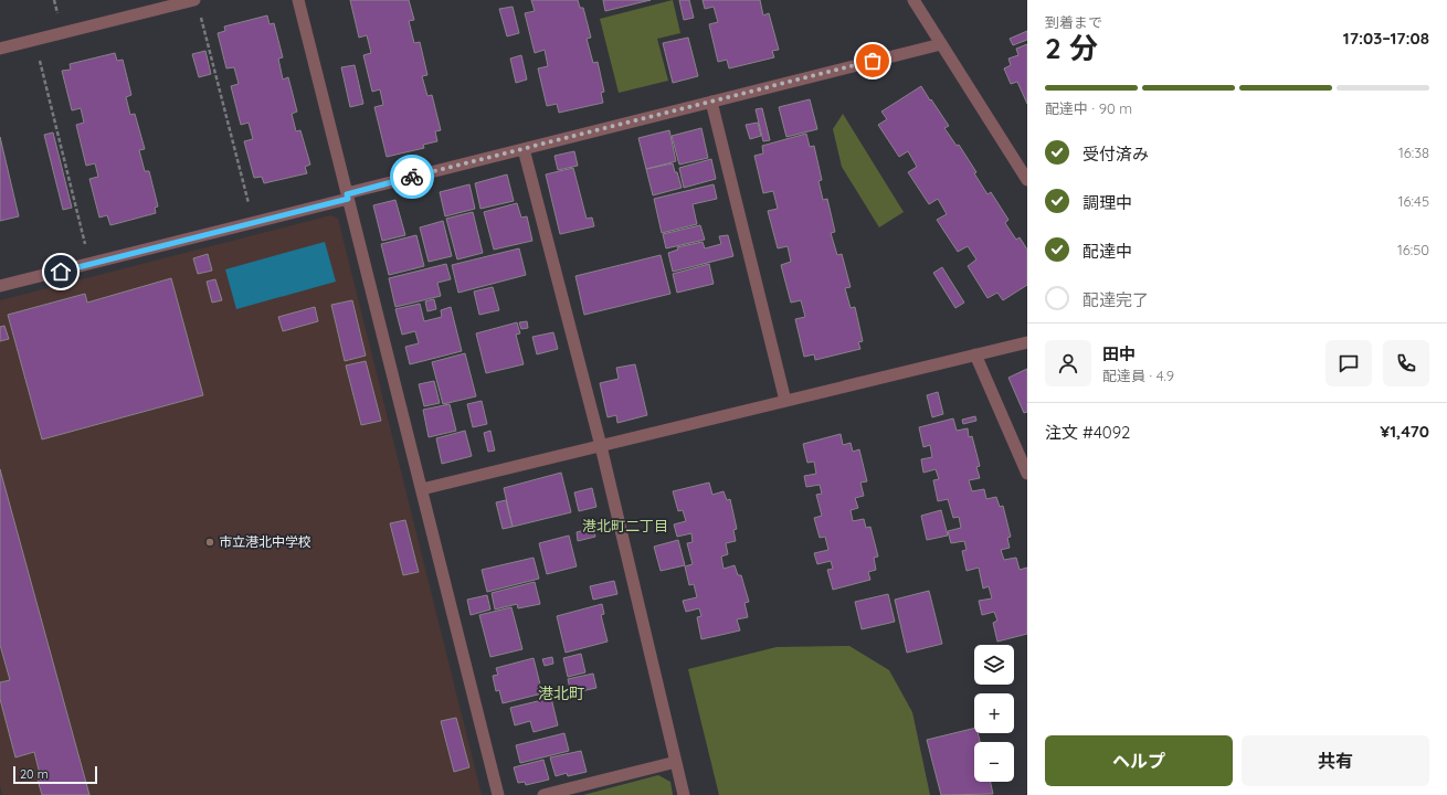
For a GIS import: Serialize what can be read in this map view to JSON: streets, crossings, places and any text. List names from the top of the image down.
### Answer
{
  "districts": ["港北町二丁目", "港北町"],
  "places": ["市立港北中学校"],
  "scale_bar": "20 m",
  "page": {
    "heading": ["2 分", "到着まで", "17:03–17:08"],
    "panel": [
      "田中",
      "配達員 · 4.9",
      "注文 #4092",
      "¥1,470"
    ],
    "bar": "配達中 · 90 m",
    "list": [
      ["受付済み", "16:38"],
      ["調理中", "16:45"],
      ["配達中", "16:50"],
      "配達完了"
    ],
    "map_buttons": ["+", "−"],
    "buttons": ["ヘルプ", "共有"],
    "scale": "20 m"
  }
}
